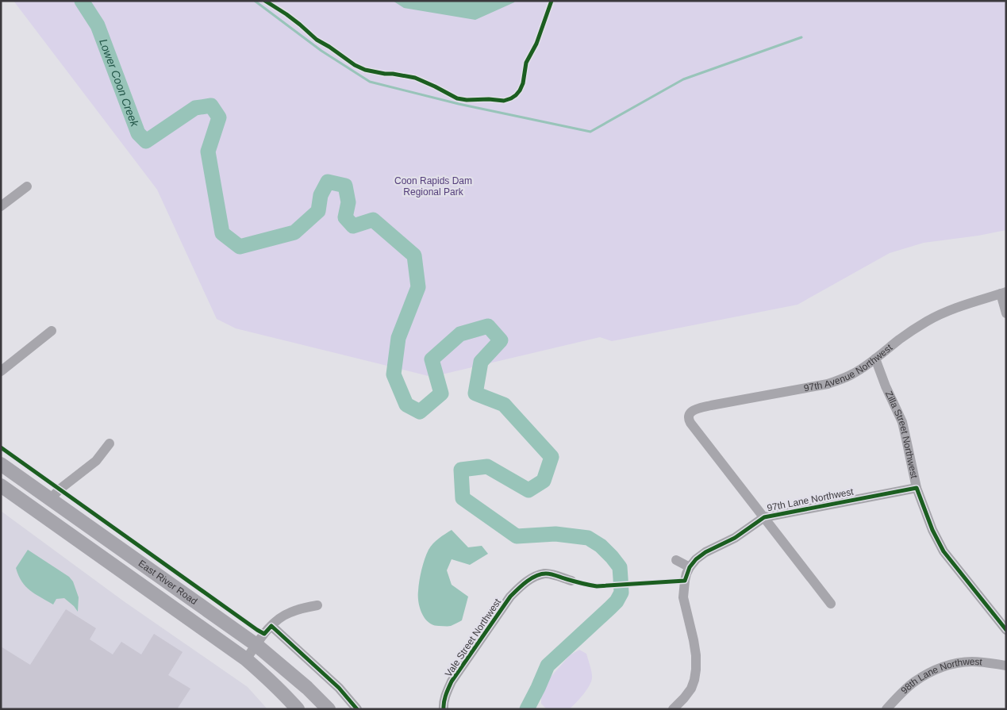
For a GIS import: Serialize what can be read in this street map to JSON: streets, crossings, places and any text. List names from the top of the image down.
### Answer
{
  "streets": {
    "main road": ["East River Road"],
    "street": [
      "97th Avenue Northwest",
      "Zilla Street Northwest",
      "97th Lane Northwest",
      "Vale Street Northwest",
      "98th Lane Northwest"
    ]
  },
  "crossings": [
    ["97th Avenue Northwest", "Zilla Street Northwest"],
    ["97th Avenue Northwest", "97th Lane Northwest"],
    ["Zilla Street Northwest", "97th Lane Northwest"]
  ],
  "water": ["Lower Coon Creek"],
  "parks": ["Coon Rapids Dam Regional Park"]
}
